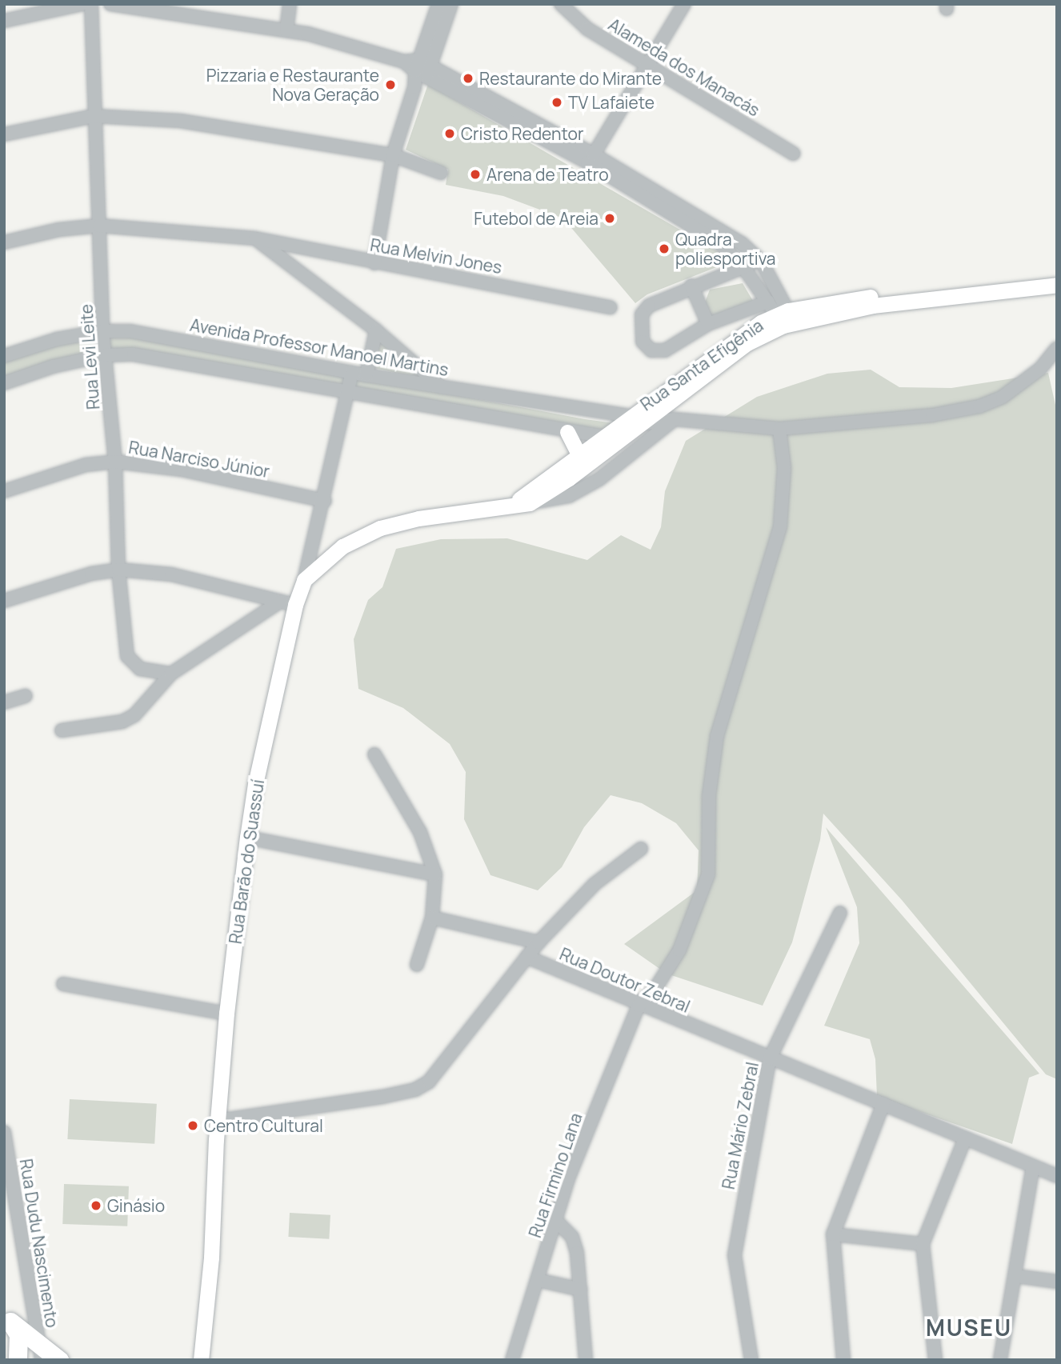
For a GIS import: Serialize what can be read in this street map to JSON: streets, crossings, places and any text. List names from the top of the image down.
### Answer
{
  "streets": {
    "main road": ["Rua Santa Efigênia", "Rua Barão do Suassuí"],
    "street": [
      "Alameda dos Manacás",
      "Rua Melvin Jones",
      "Avenida Professor Manoel Martins",
      "Rua Levi Leite",
      "Rua Narciso Júnior",
      "Rua Doutor Zebral",
      "Rua Mário Zebral",
      "Rua Firmino Lana",
      "Rua Dudu Nascimento"
    ]
  },
  "crossings": [
    ["Rua Melvin Jones", "Rua Levi Leite"],
    ["Avenida Professor Manoel Martins", "Rua Levi Leite"],
    ["Avenida Professor Manoel Martins", "Rua Santa Efigênia"],
    ["Avenida Professor Manoel Martins", "Rua Barão do Suassuí"],
    ["Rua Levi Leite", "Rua Narciso Júnior"],
    ["Rua Santa Efigênia", "Rua Barão do Suassuí"],
    ["Rua Narciso Júnior", "Rua Barão do Suassuí"],
    ["Rua Doutor Zebral", "Rua Mário Zebral"],
    ["Rua Doutor Zebral", "Rua Firmino Lana"]
  ],
  "districts": ["MUSEU"],
  "places": [
    "Restaurante do Mirante",
    "Pizzaria e Restaurante Nova Geração",
    "TV Lafaiete",
    "Cristo Redentor",
    "Arena de Teatro",
    "Futebol de Areia",
    "Quadra poliesportiva",
    "Centro Cultural",
    "Ginásio"
  ]
}
